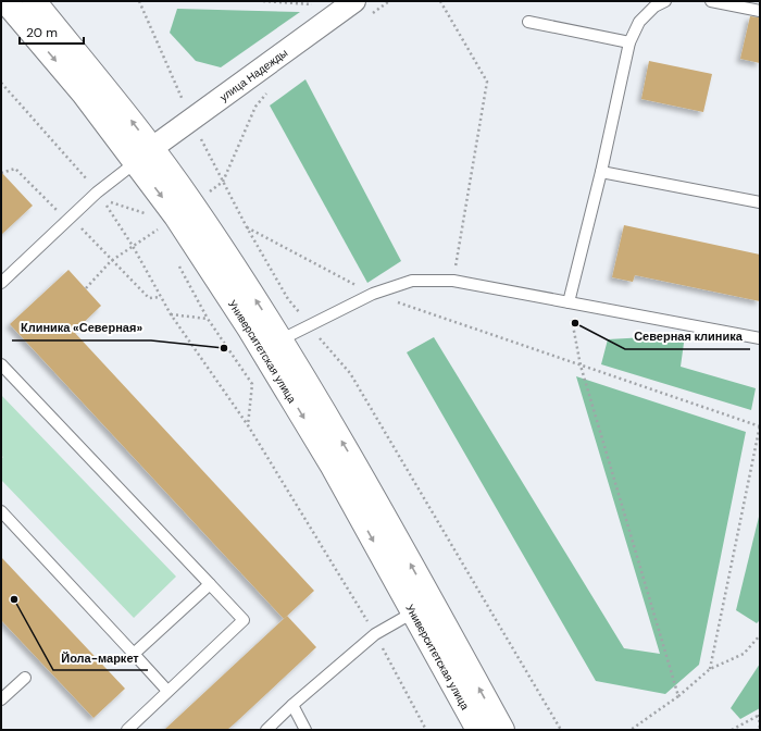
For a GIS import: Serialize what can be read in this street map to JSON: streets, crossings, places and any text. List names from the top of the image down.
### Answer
{
  "streets": {
    "main road": ["Университетская улица"],
    "street": ["улица Надежды"]
  },
  "crossings": [
    ["улица Надежды", "Университетская улица"]
  ],
  "places": ["Северная клиника", "Клиника «Северная»", "Йола-маркет"],
  "scale_bar": "20 m"
}
